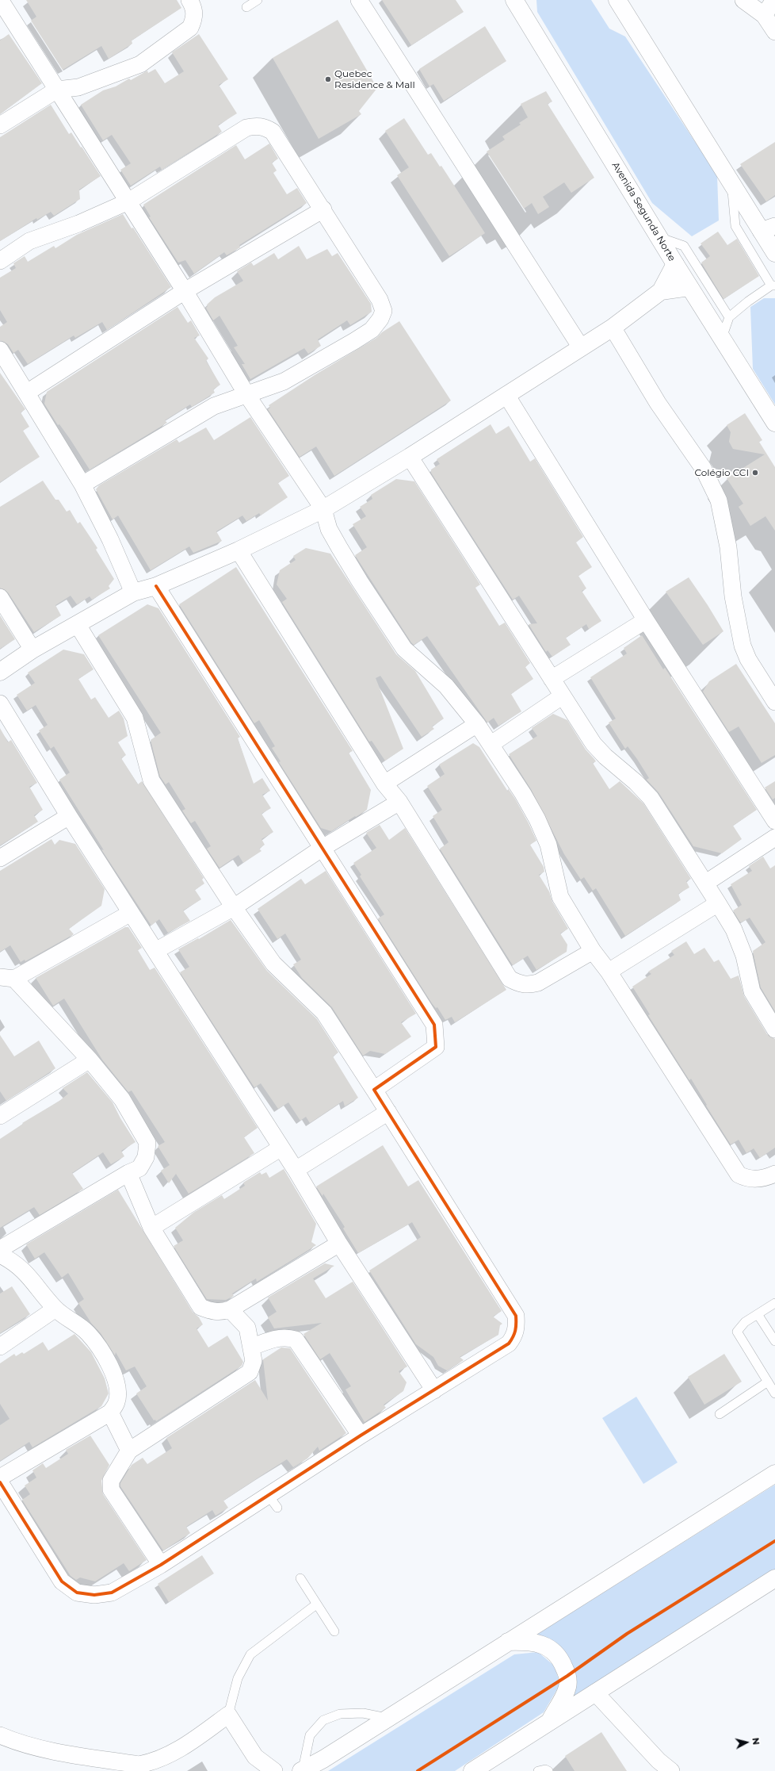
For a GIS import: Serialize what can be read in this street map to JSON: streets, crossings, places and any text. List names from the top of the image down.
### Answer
{
  "streets": {
    "main road": ["Avenida Segunda Norte"]
  },
  "places": ["Quebec Residence & Mall", "Colégio CCI"],
  "north": "right"
}
